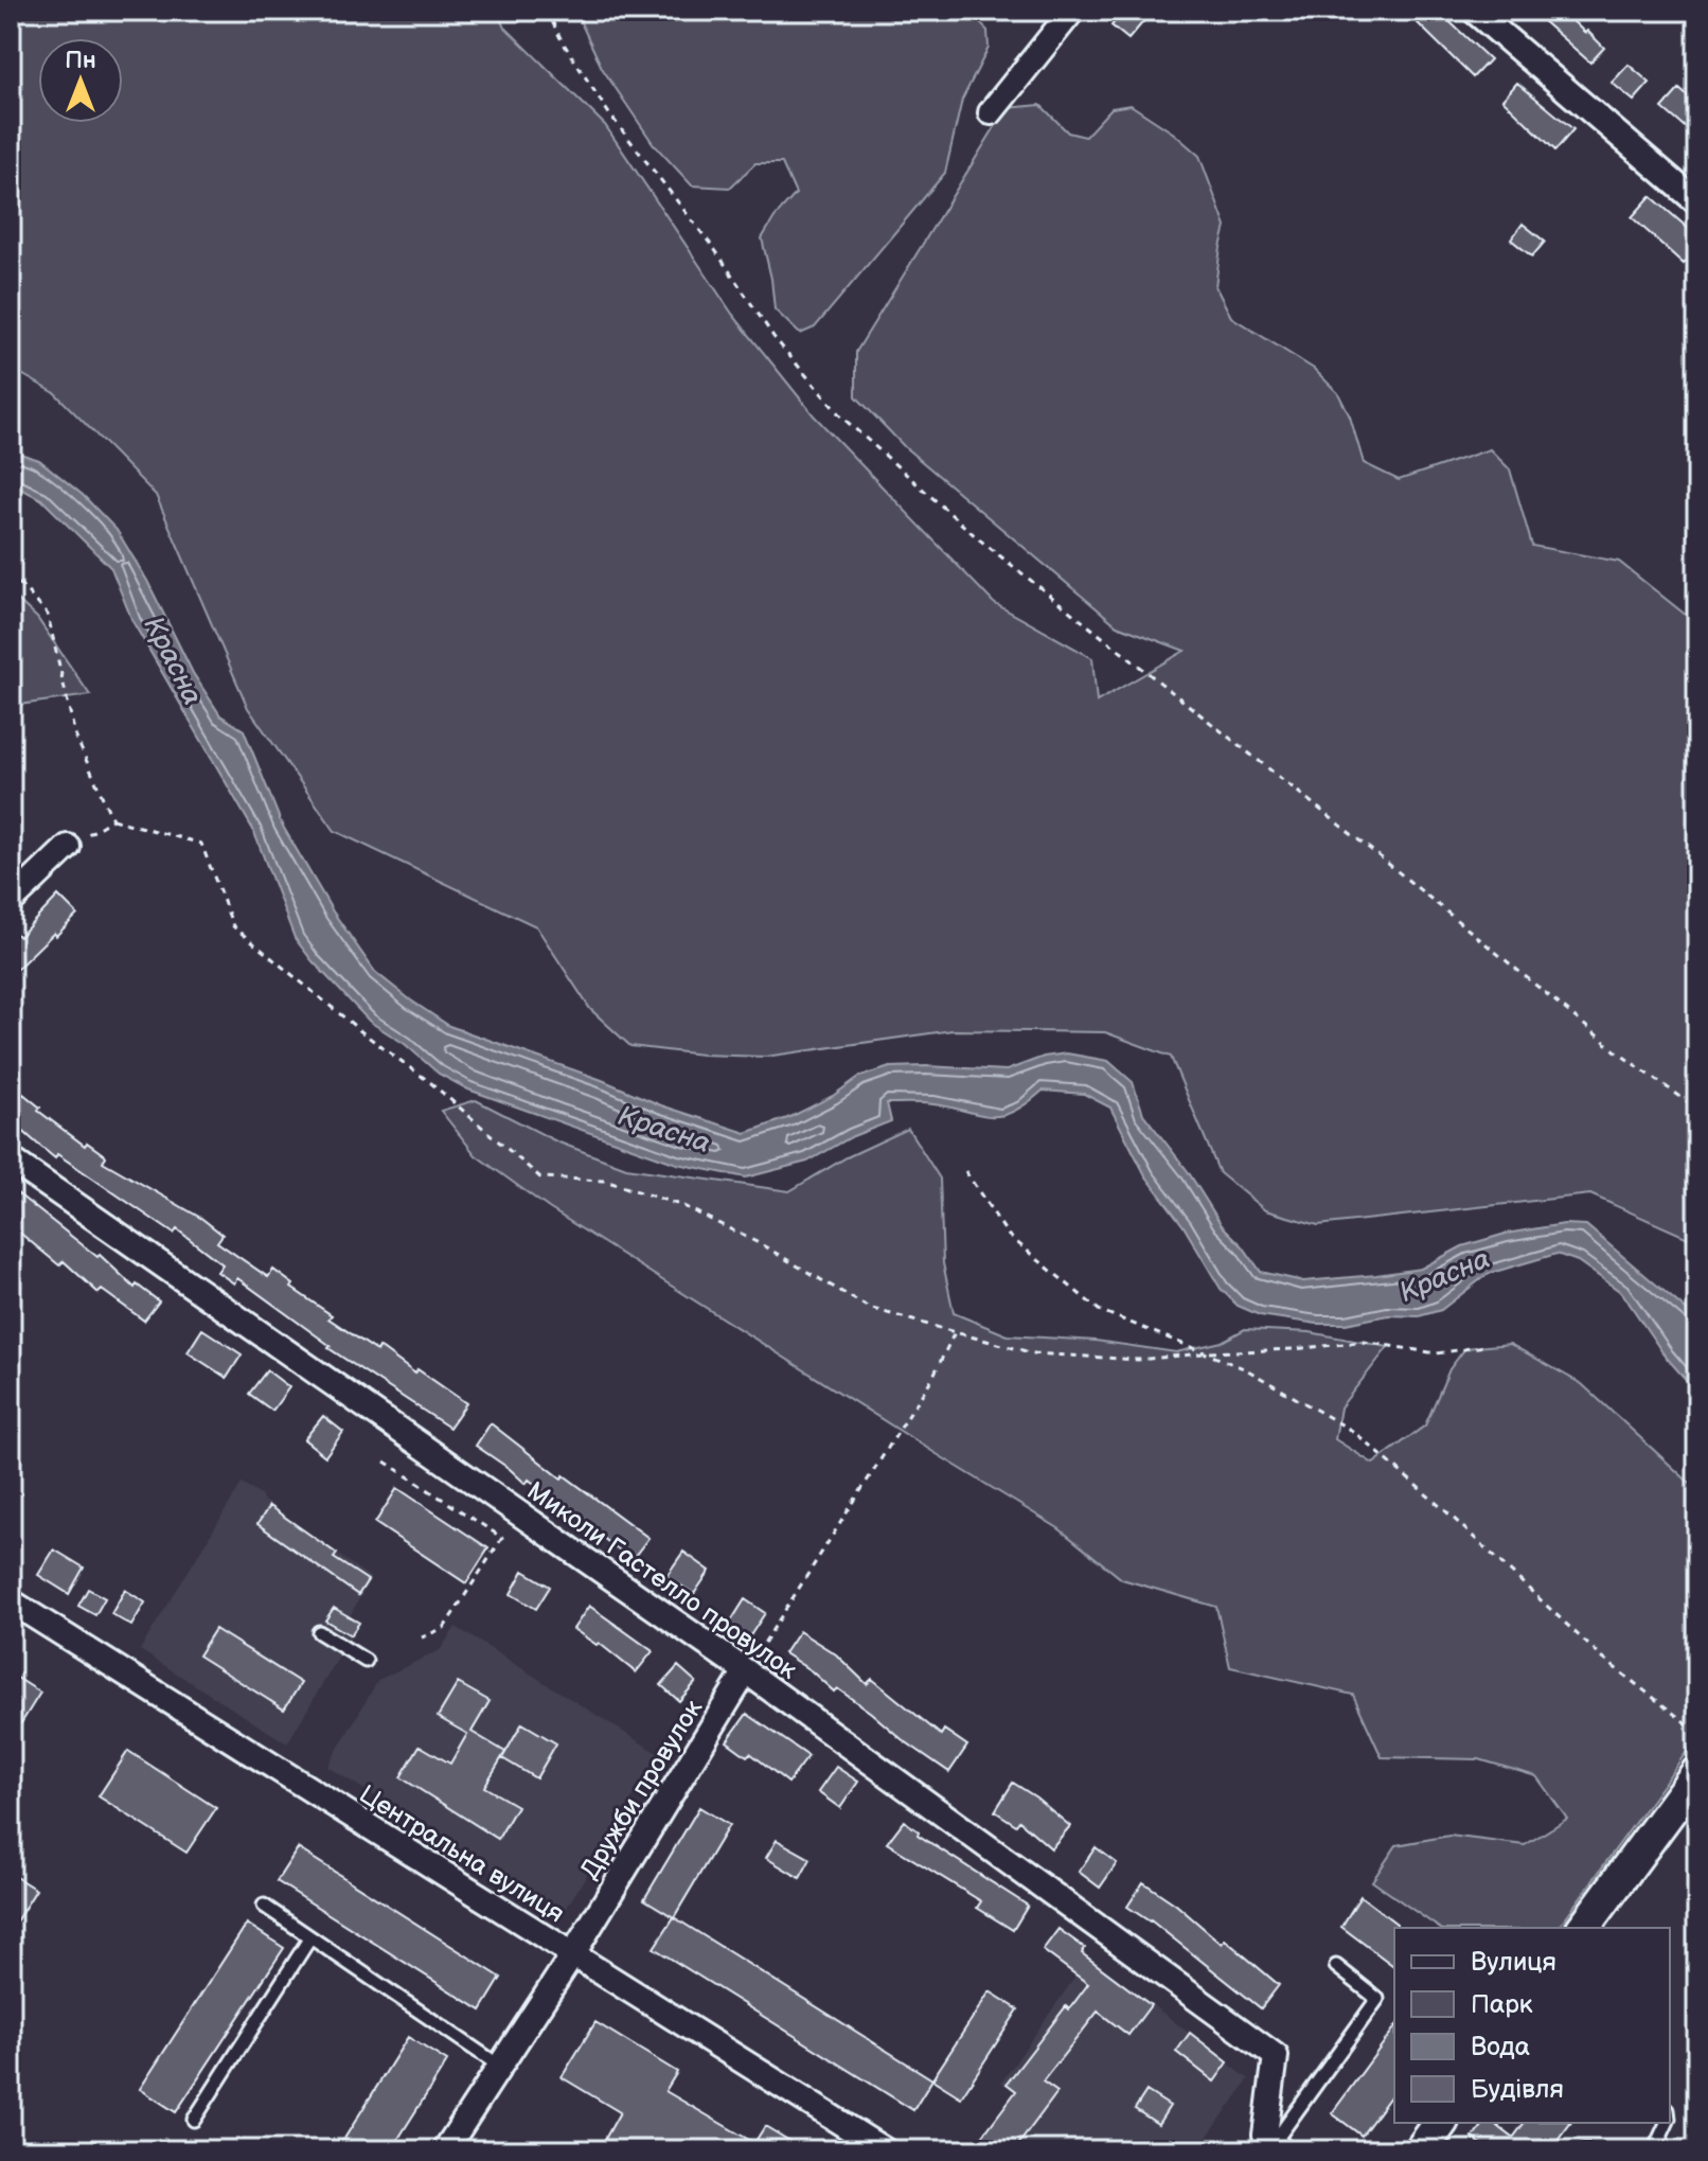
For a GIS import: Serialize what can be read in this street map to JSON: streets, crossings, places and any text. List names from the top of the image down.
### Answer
{
  "streets": {
    "street": ["Миколи Гастелло провулок", "Дружби провулок", "Центральна вулиця"]
  },
  "crossings": [
    ["Миколи Гастелло провулок", "Дружби провулок"],
    ["Дружби провулок", "Центральна вулиця"]
  ],
  "water": ["Красна"],
  "legend": [
    "Вулиця",
    "Парк",
    "Вода",
    "Будівля"
  ],
  "north": "top"
}
